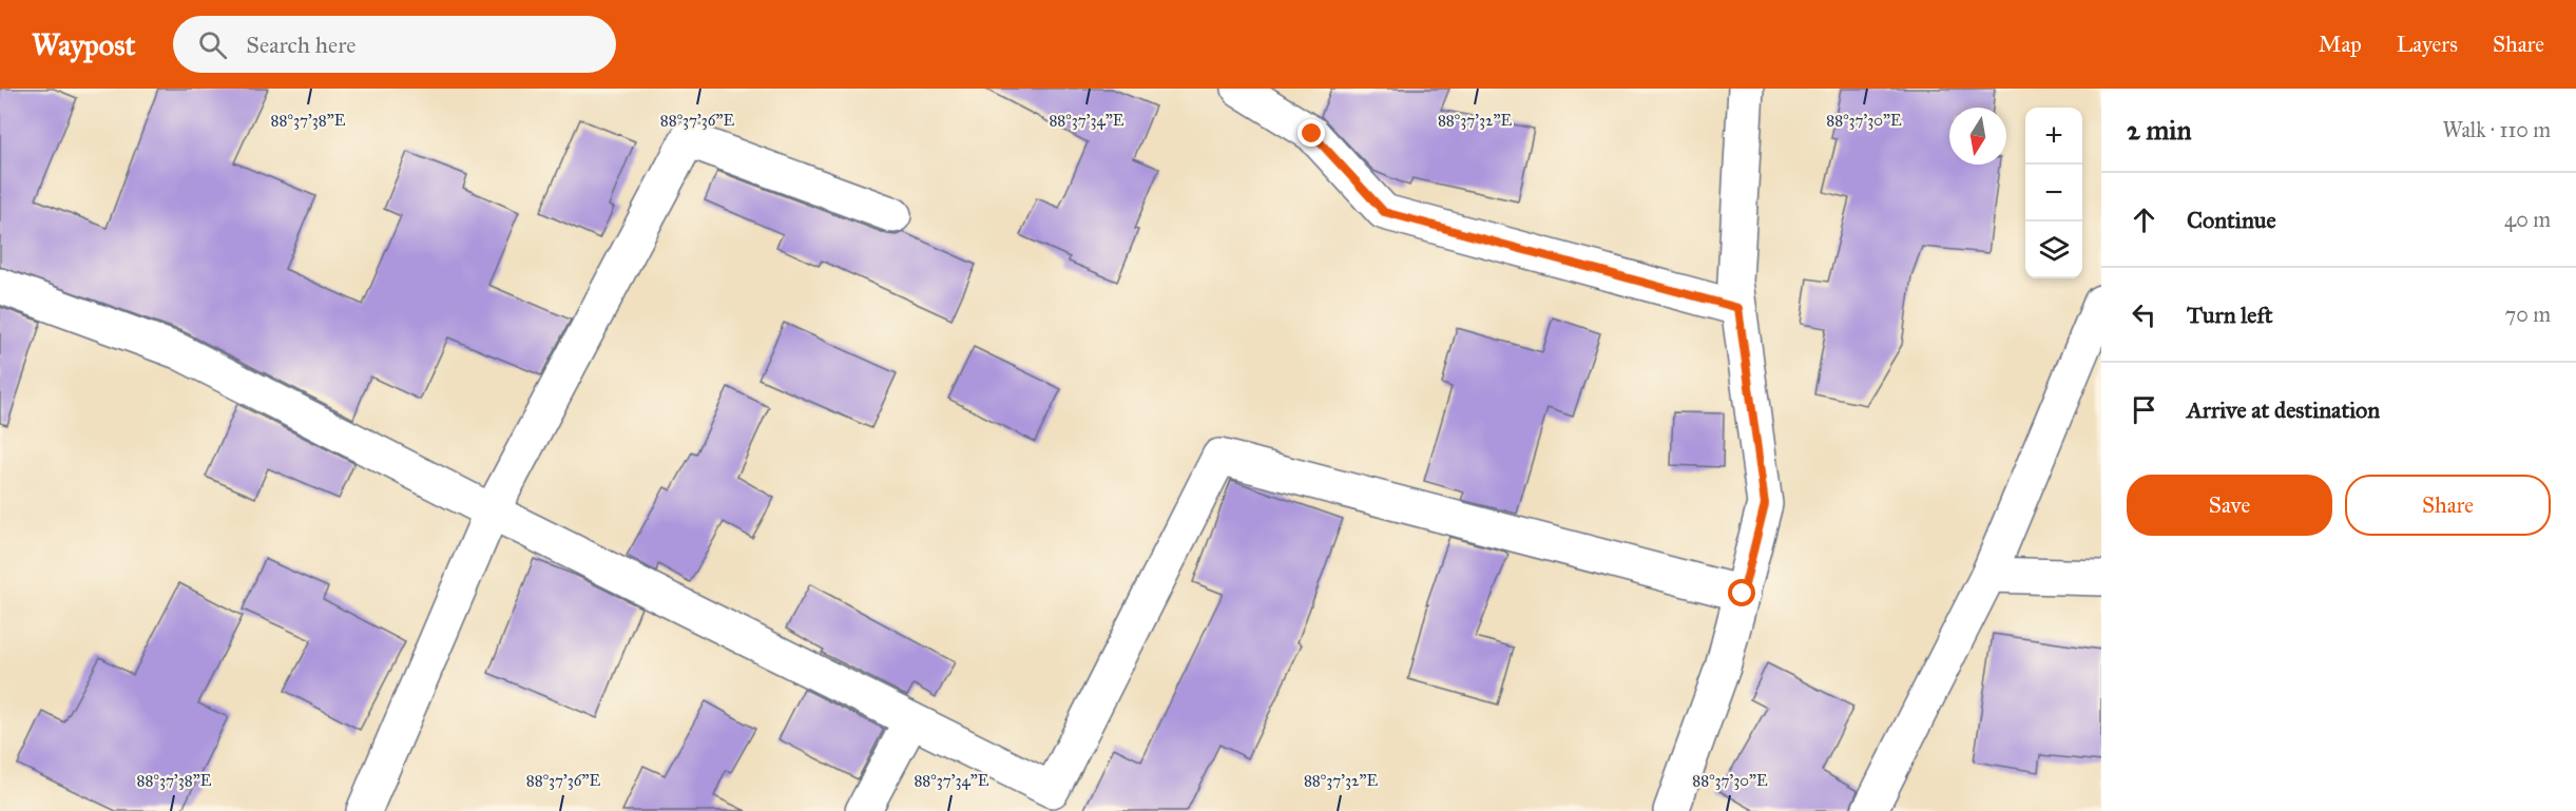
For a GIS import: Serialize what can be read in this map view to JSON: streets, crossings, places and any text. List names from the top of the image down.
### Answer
{
  "north": "bottom",
  "page": {
    "header": "Waypost",
    "search": "Search here",
    "nav": ["Map", "Layers", "Share"],
    "heading": ["2 min", "Walk · 110 m"],
    "map_buttons": ["+", "−"],
    "list": [
      ["Continue", "40 m"],
      ["Turn left", "70 m"],
      "Arrive at destination"
    ],
    "buttons": ["Save", "Share"]
  },
  "coordinates": [
    "88°37'38\"E",
    "88°37'36\"E",
    "88°37'34\"E",
    "88°37'32\"E",
    "88°37'30\"E"
  ]
}
